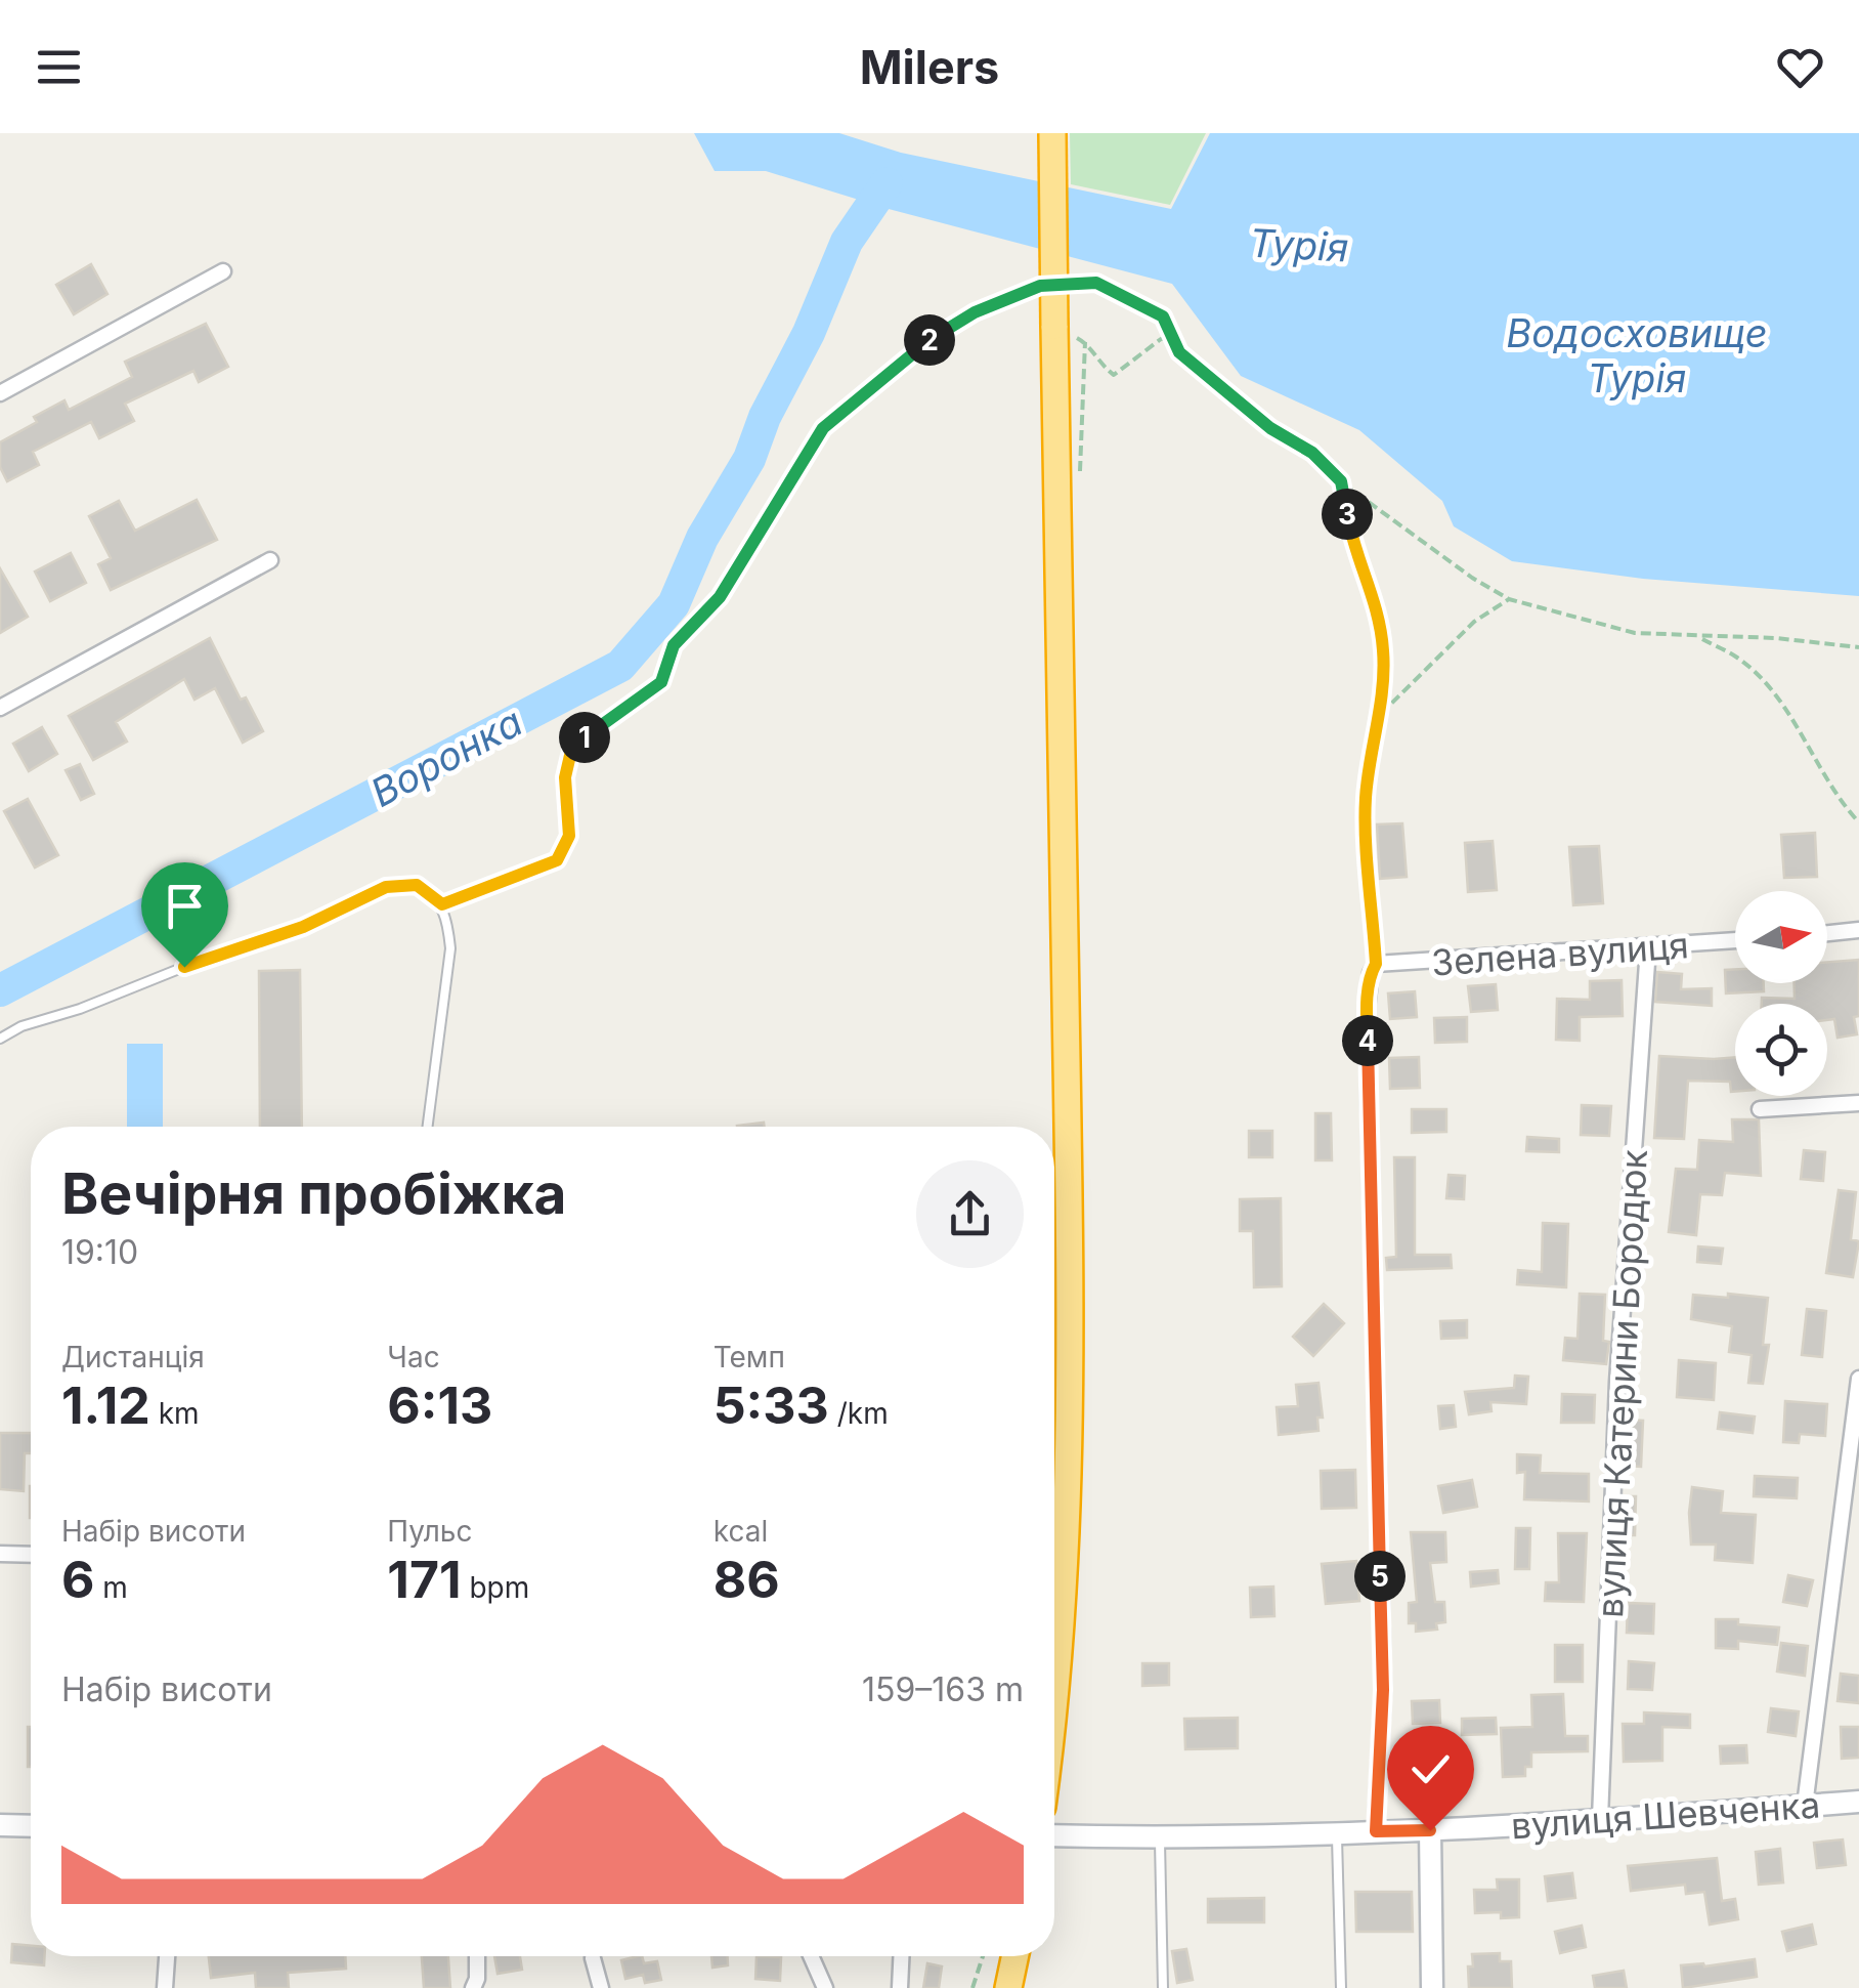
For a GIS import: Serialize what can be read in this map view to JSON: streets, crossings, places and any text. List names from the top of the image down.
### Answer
{
  "streets": {
    "street": ["Зелена вулиця", "вулиця Катерини Бородюк", "вулиця Шевченка"]
  },
  "crossings": [
    ["Зелена вулиця", "вулиця Катерини Бородюк"],
    ["вулиця Катерини Бородюк", "вулиця Шевченка"]
  ],
  "water": ["Турія", "Водосховище Турія", "Воронка"],
  "north": "right",
  "page": {
    "header": "Milers",
    "pins": [
      "2",
      "3",
      "1",
      "4",
      "5"
    ],
    "heading": ["Вечірня пробіжка", "19:10"],
    "stats": [
      ["Дистанція", "1.12 km"],
      ["Час", "6:13"],
      ["Темп", "5:33 /km"],
      ["Набір висоти", "6 m"],
      ["Пульс", "171 bpm"],
      ["kcal", "86"]
    ],
    "chart": ["Набір висоти", "159–163 m"]
  }
}
